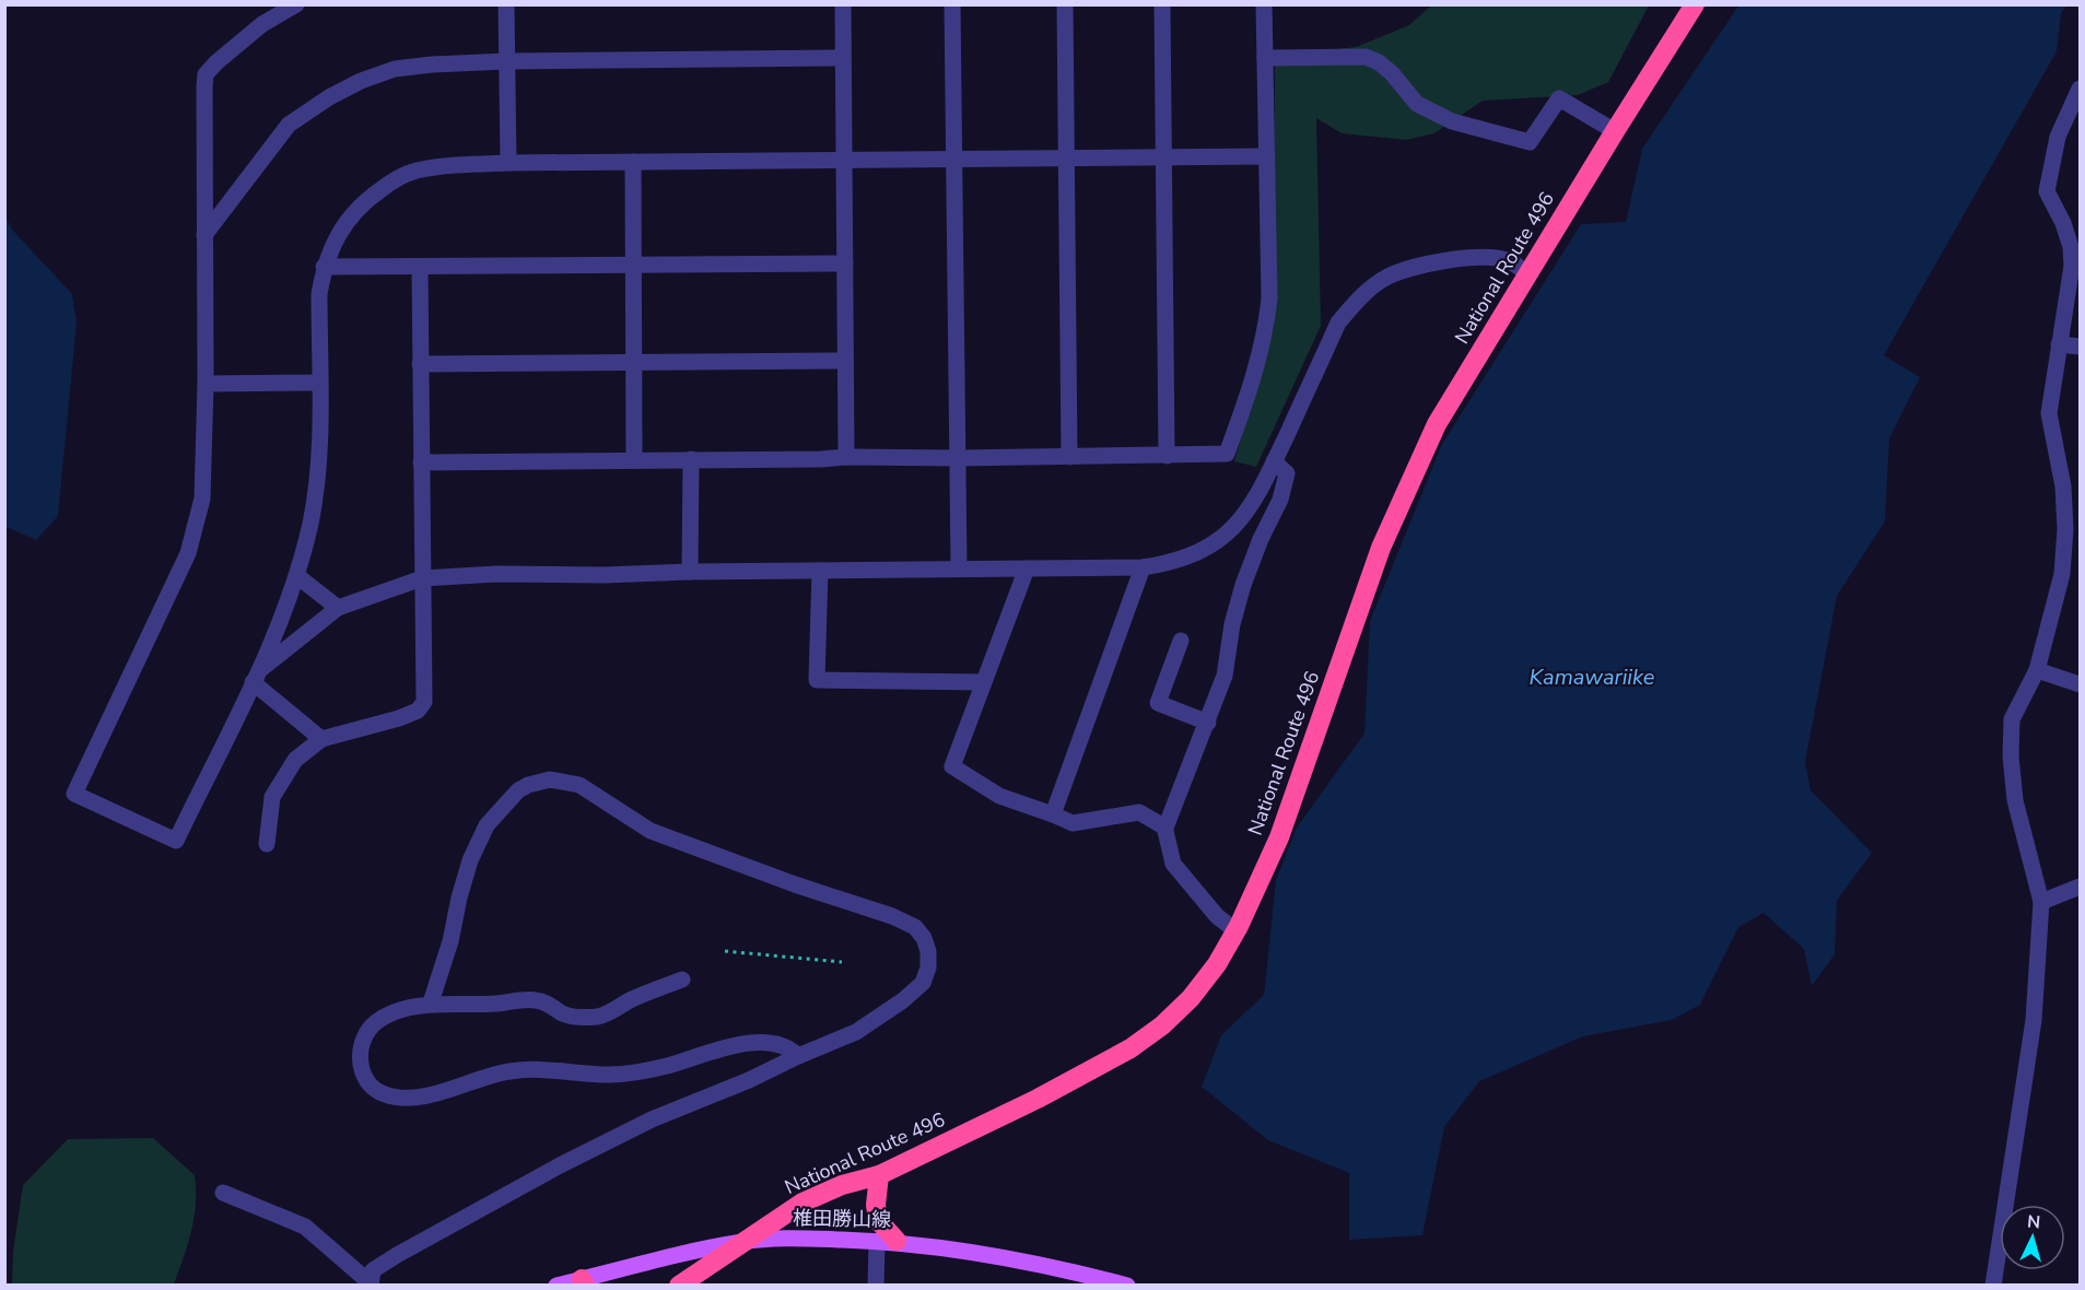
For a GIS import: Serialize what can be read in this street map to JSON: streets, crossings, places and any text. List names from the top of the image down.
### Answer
{
  "streets": {
    "highway": ["National Route 496"],
    "main road": ["椎田勝山線"]
  },
  "crossings": [
    ["National Route 496", "椎田勝山線"]
  ],
  "water": ["Kamawariike"],
  "north": "top"
}
